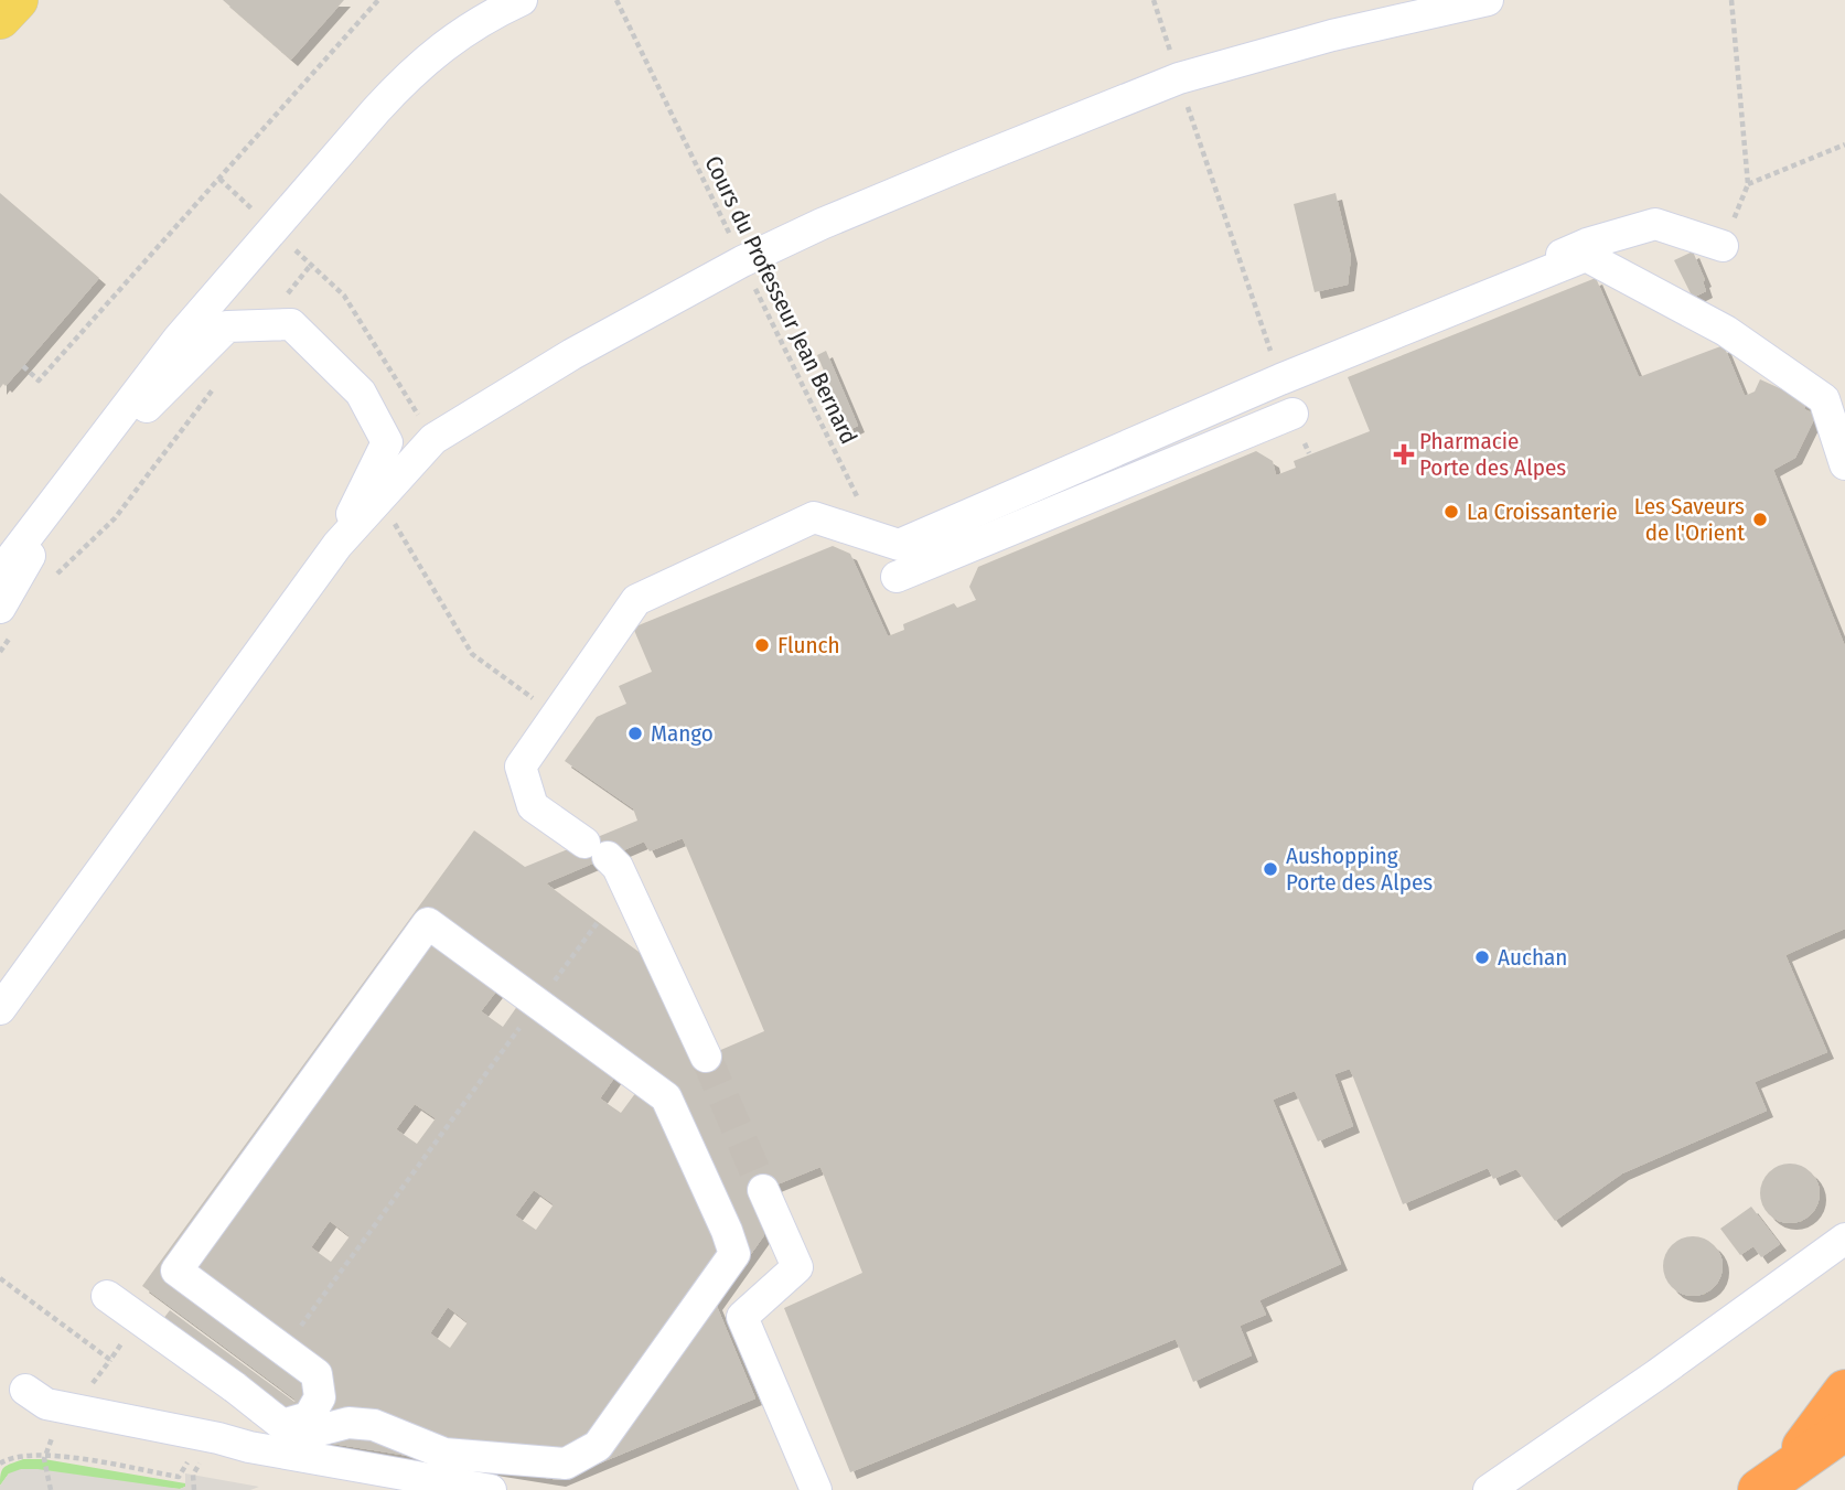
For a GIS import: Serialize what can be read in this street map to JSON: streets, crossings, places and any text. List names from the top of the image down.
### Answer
{
  "streets": {
    "path": ["Cours du Professeur Jean Bernard"]
  },
  "places": {
    "health": ["Pharmacie Porte des Alpes"],
    "other": [
      "La Croissanterie",
      "Les Saveurs de l'Orient",
      "Flunch",
      "Mango",
      "Aushopping Porte des Alpes",
      "Auchan"
    ]
  }
}
